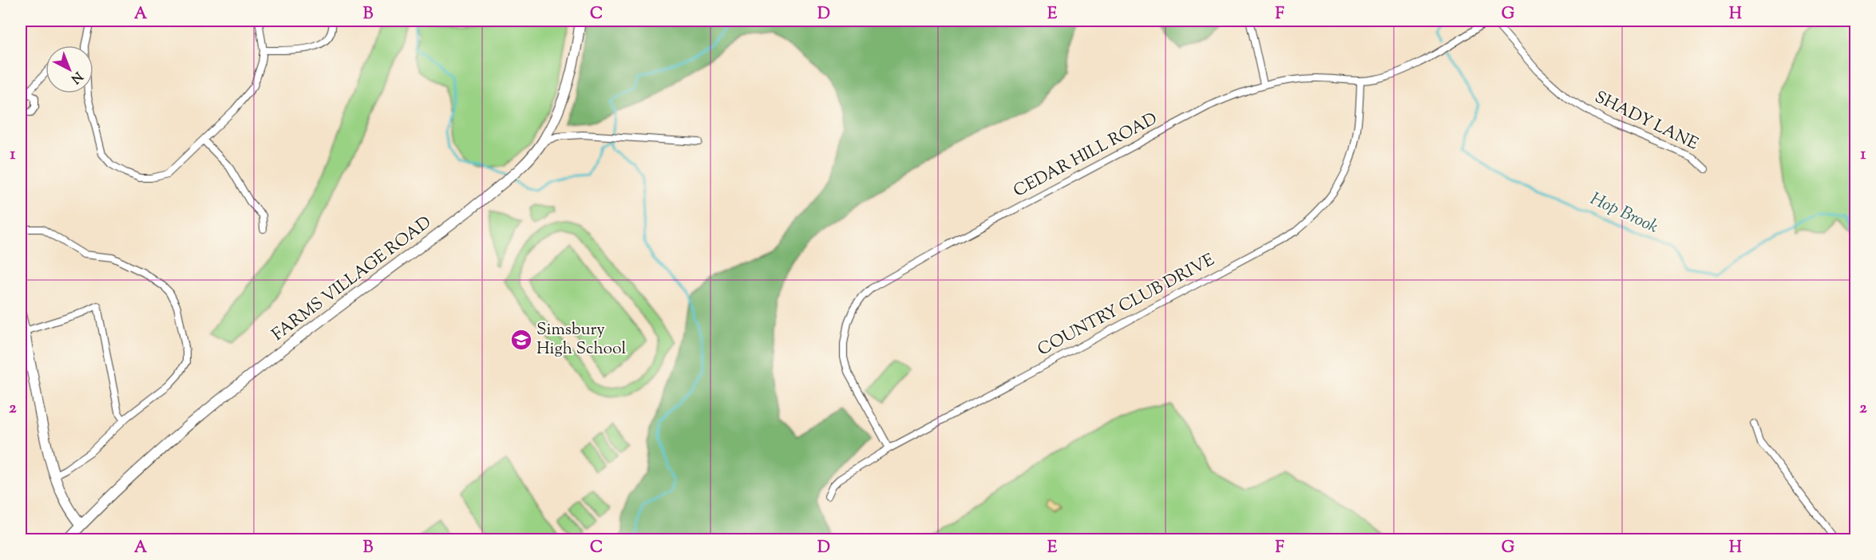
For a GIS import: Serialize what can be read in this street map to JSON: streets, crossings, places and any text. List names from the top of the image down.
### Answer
{
  "streets": {
    "main road": ["FARMS VILLAGE ROAD"],
    "street": ["SHADY LANE", "CEDAR HILL ROAD", "COUNTRY CLUB DRIVE"]
  },
  "crossings": [
    ["CEDAR HILL ROAD", "COUNTRY CLUB DRIVE"]
  ],
  "water": ["Hop Brook"],
  "places": {
    "school or university": ["Simsbury High School"]
  },
  "north": "bottom right",
  "grid": {
    "columns": [
      "A",
      "B",
      "C",
      "D",
      "E",
      "F",
      "G",
      "H"
    ],
    "rows": ["1", "2"]
  }
}
